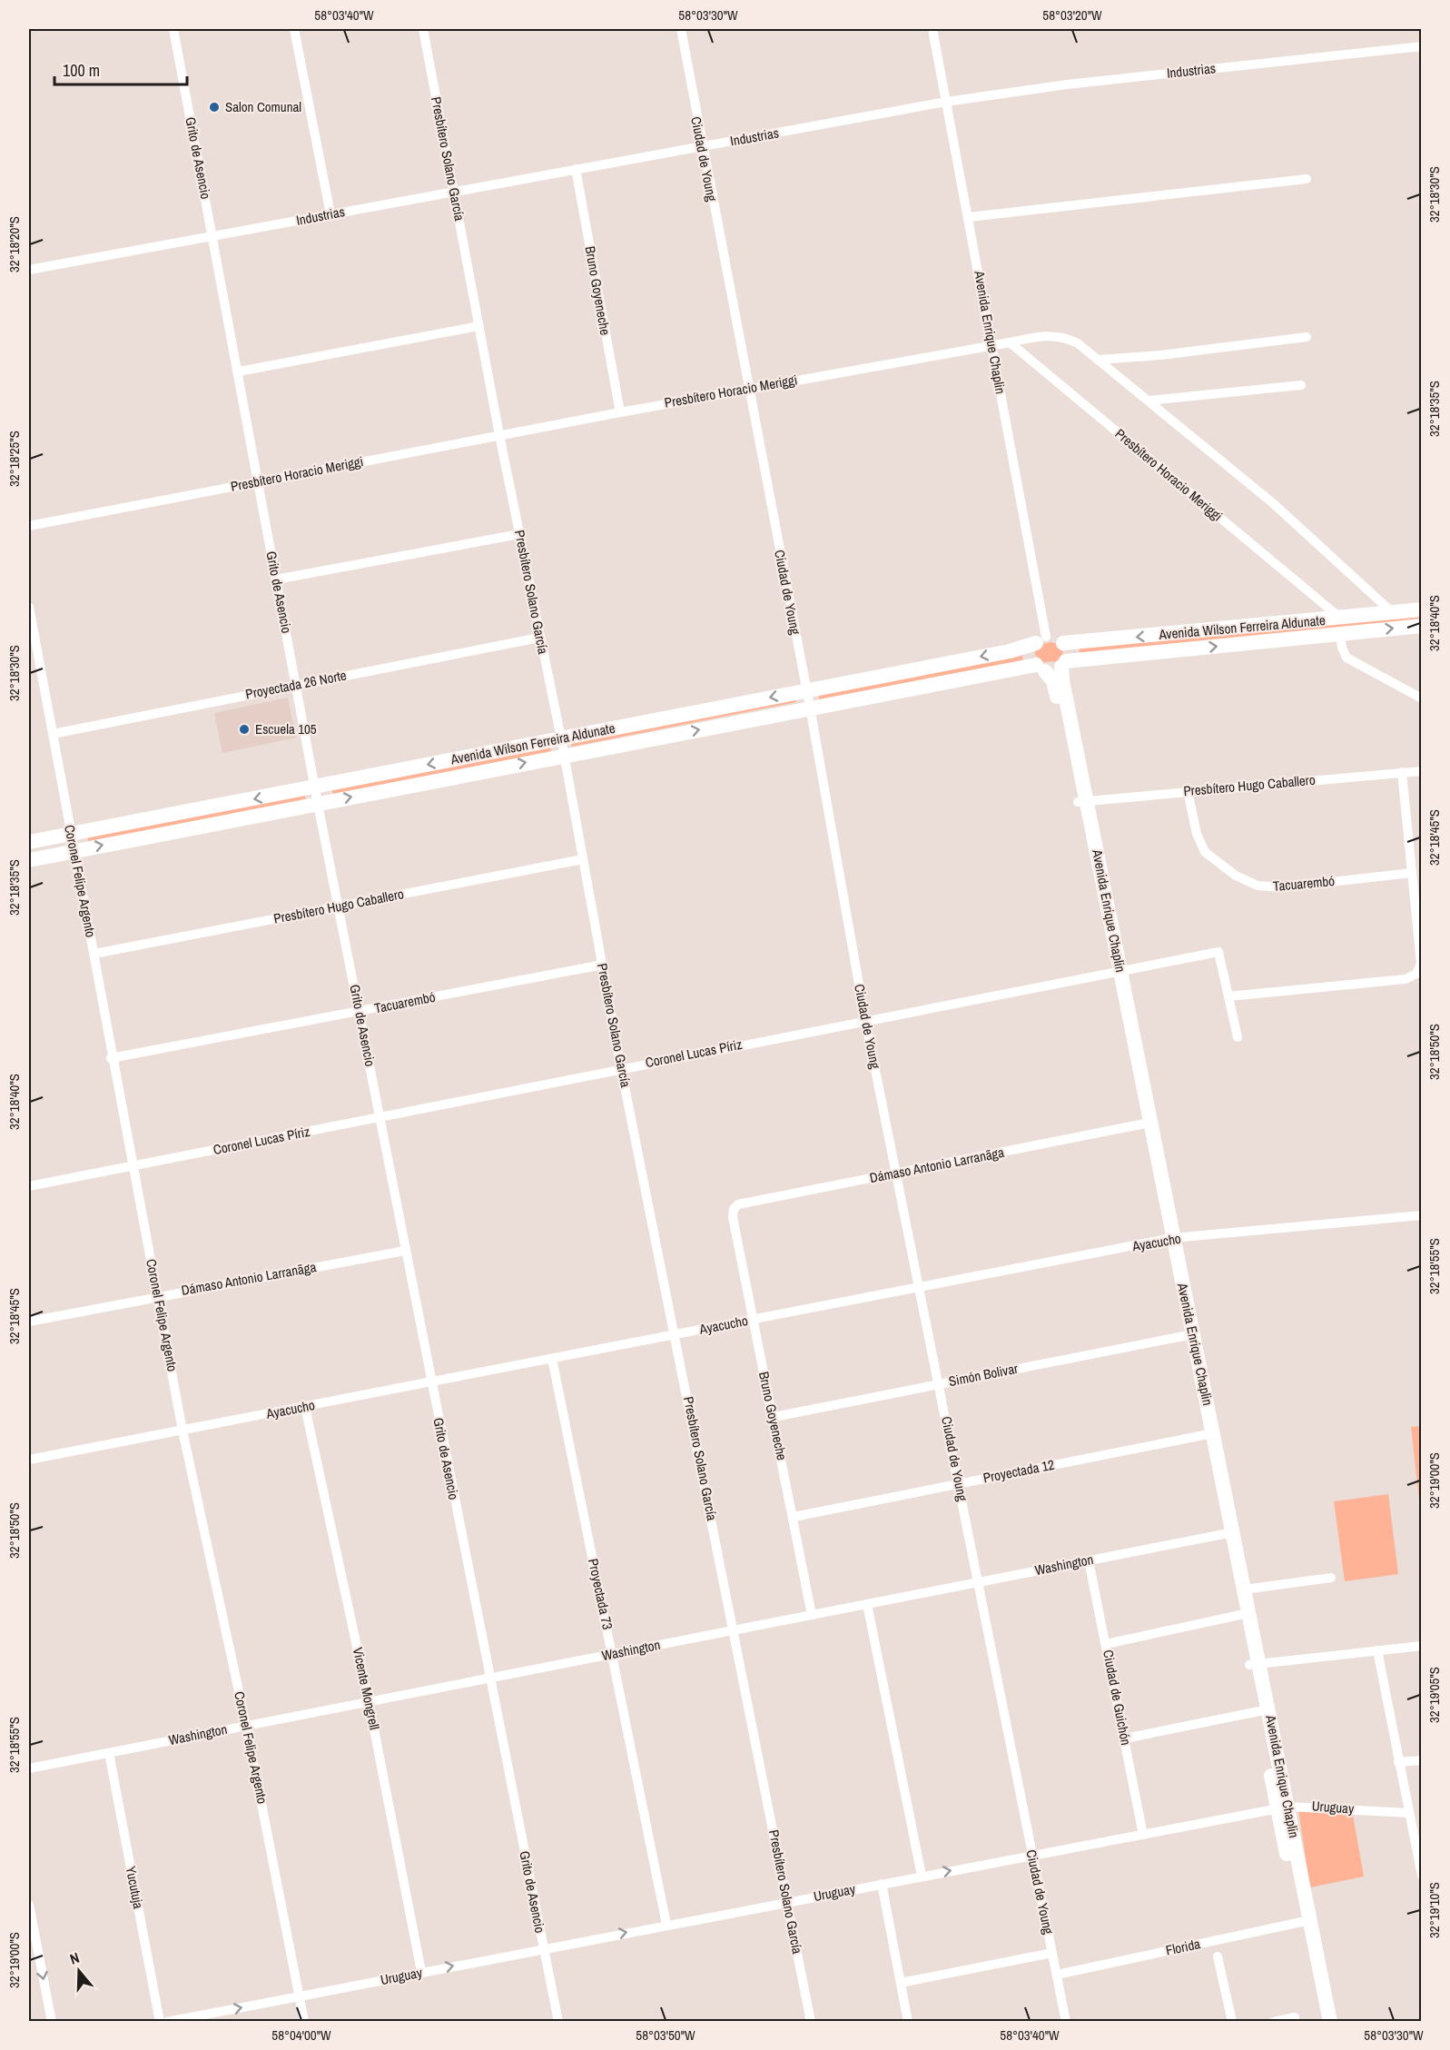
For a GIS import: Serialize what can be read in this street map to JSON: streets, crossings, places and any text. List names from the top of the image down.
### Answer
{
  "streets": {
    "street": [
      "Industrias",
      "Grito de Asencio",
      "Presbítero Solano García",
      "Ciudad de Young",
      "Bruno Goyeneche",
      "Avenida Enrique Chaplin",
      "Presbítero Horacio Meriggi",
      "Avenida Wilson Ferreira Aldunate",
      "Proyectada 26 Norte",
      "Presbítero Hugo Caballero",
      "Coronel Felipe Argento",
      "Tacuarembó",
      "Coronel Lucas Píriz",
      "Dámaso Antonio Larranãga",
      "Ayacucho",
      "Simón Bolivar",
      "Proyectada 12",
      "Washington",
      "Proyectada 73",
      "Vicente Mongrell",
      "Ciudad de Guichón",
      "Uruguay",
      "Yucutuja",
      "Florida"
    ]
  },
  "crossings": [
    ["Industrias", "Grito de Asencio"],
    ["Industrias", "Presbítero Solano García"],
    ["Industrias", "Ciudad de Young"],
    ["Industrias", "Bruno Goyeneche"],
    ["Industrias", "Avenida Enrique Chaplin"],
    ["Grito de Asencio", "Presbítero Horacio Meriggi"],
    ["Grito de Asencio", "Avenida Wilson Ferreira Aldunate"],
    ["Grito de Asencio", "Proyectada 26 Norte"],
    ["Grito de Asencio", "Presbítero Hugo Caballero"],
    ["Grito de Asencio", "Tacuarembó"],
    ["Grito de Asencio", "Coronel Lucas Píriz"],
    ["Grito de Asencio", "Dámaso Antonio Larranãga"],
    ["Grito de Asencio", "Ayacucho"],
    ["Grito de Asencio", "Washington"],
    ["Grito de Asencio", "Uruguay"],
    ["Presbítero Solano García", "Presbítero Horacio Meriggi"],
    ["Presbítero Solano García", "Avenida Wilson Ferreira Aldunate"],
    ["Presbítero Solano García", "Proyectada 26 Norte"],
    ["Presbítero Solano García", "Presbítero Hugo Caballero"],
    ["Presbítero Solano García", "Tacuarembó"],
    ["Presbítero Solano García", "Coronel Lucas Píriz"],
    ["Presbítero Solano García", "Ayacucho"],
    ["Presbítero Solano García", "Washington"],
    ["Presbítero Solano García", "Uruguay"],
    ["Ciudad de Young", "Presbítero Horacio Meriggi"],
    ["Ciudad de Young", "Avenida Wilson Ferreira Aldunate"],
    ["Ciudad de Young", "Coronel Lucas Píriz"],
    ["Ciudad de Young", "Dámaso Antonio Larranãga"],
    ["Ciudad de Young", "Ayacucho"],
    ["Ciudad de Young", "Simón Bolivar"],
    ["Ciudad de Young", "Proyectada 12"],
    ["Ciudad de Young", "Washington"],
    ["Ciudad de Young", "Uruguay"],
    ["Ciudad de Young", "Florida"],
    ["Bruno Goyeneche", "Presbítero Horacio Meriggi"],
    ["Bruno Goyeneche", "Dámaso Antonio Larranãga"],
    ["Bruno Goyeneche", "Ayacucho"],
    ["Bruno Goyeneche", "Simón Bolivar"],
    ["Bruno Goyeneche", "Proyectada 12"],
    ["Bruno Goyeneche", "Washington"],
    ["Avenida Enrique Chaplin", "Presbítero Horacio Meriggi"],
    ["Avenida Enrique Chaplin", "Avenida Wilson Ferreira Aldunate"],
    ["Avenida Enrique Chaplin", "Presbítero Hugo Caballero"],
    ["Avenida Enrique Chaplin", "Coronel Lucas Píriz"],
    ["Avenida Enrique Chaplin", "Dámaso Antonio Larranãga"],
    ["Avenida Enrique Chaplin", "Ayacucho"],
    ["Avenida Enrique Chaplin", "Simón Bolivar"],
    ["Avenida Enrique Chaplin", "Proyectada 12"],
    ["Avenida Enrique Chaplin", "Washington"],
    ["Avenida Enrique Chaplin", "Uruguay"],
    ["Avenida Enrique Chaplin", "Florida"],
    ["Presbítero Horacio Meriggi", "Avenida Wilson Ferreira Aldunate"],
    ["Avenida Wilson Ferreira Aldunate", "Coronel Felipe Argento"],
    ["Proyectada 26 Norte", "Coronel Felipe Argento"],
    ["Presbítero Hugo Caballero", "Coronel Felipe Argento"],
    ["Presbítero Hugo Caballero", "Tacuarembó"],
    ["Coronel Felipe Argento", "Tacuarembó"],
    ["Coronel Felipe Argento", "Coronel Lucas Píriz"],
    ["Coronel Felipe Argento", "Dámaso Antonio Larranãga"],
    ["Coronel Felipe Argento", "Ayacucho"],
    ["Coronel Felipe Argento", "Washington"],
    ["Coronel Felipe Argento", "Uruguay"],
    ["Ayacucho", "Proyectada 73"],
    ["Ayacucho", "Vicente Mongrell"],
    ["Washington", "Proyectada 73"],
    ["Washington", "Vicente Mongrell"],
    ["Washington", "Ciudad de Guichón"],
    ["Washington", "Yucutuja"],
    ["Proyectada 73", "Uruguay"],
    ["Vicente Mongrell", "Uruguay"],
    ["Ciudad de Guichón", "Uruguay"]
  ],
  "one_way": ["Uruguay"],
  "places": ["Salon Comunal", "Escuela 105"],
  "scale_bar": "100 m",
  "north": "top",
  "coordinates": [
    "58°03'40\"W",
    "58°03'30\"W",
    "58°03'20\"W",
    "32°18'30\"S",
    "32°18'20\"S",
    "32°18'35\"S",
    "32°18'25\"S",
    "32°18'40\"S",
    "32°18'45\"S",
    "32°18'50\"S",
    "32°18'55\"S",
    "32°19'00\"S",
    "32°19'05\"S",
    "32°19'10\"S",
    "58°04'00\"W",
    "58°03'50\"W"
  ]
}
